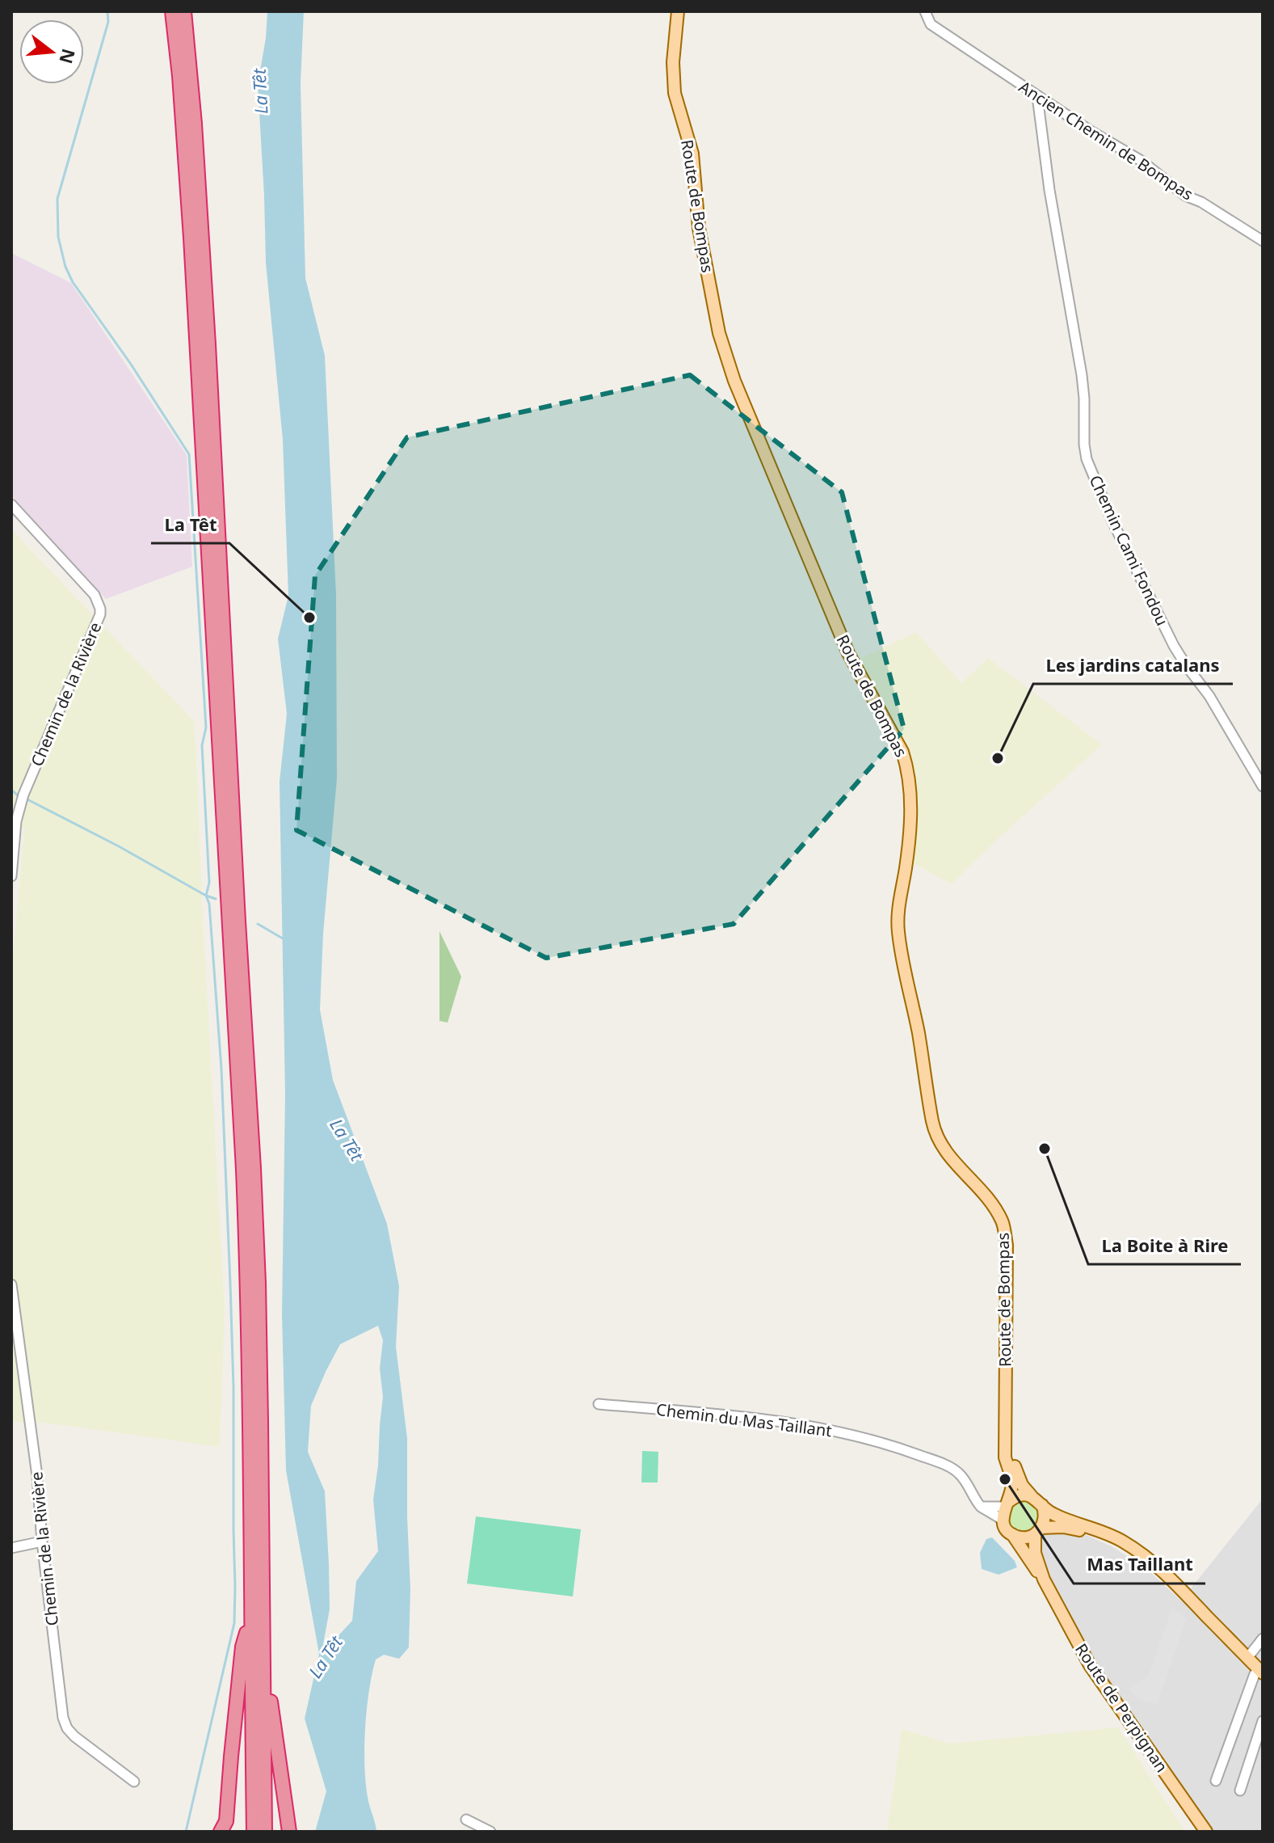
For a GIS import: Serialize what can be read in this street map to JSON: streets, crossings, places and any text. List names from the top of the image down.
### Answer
{
  "streets": {
    "main road": ["Route de Bompas", "Route de Perpignan"],
    "street": [
      "Ancien Chemin de Bompas",
      "Chemin Cami Fondou",
      "Chemin de la Rivière",
      "Chemin du Mas Taillant"
    ]
  },
  "crossings": [
    ["Ancien Chemin de Bompas", "Chemin Cami Fondou"],
    ["Chemin du Mas Taillant", "Route de Perpignan"]
  ],
  "water": ["La Têt"],
  "places": [
    "La Têt",
    "Les jardins catalans",
    "La Boite à Rire",
    "Mas Taillant"
  ],
  "north": "right"
}
